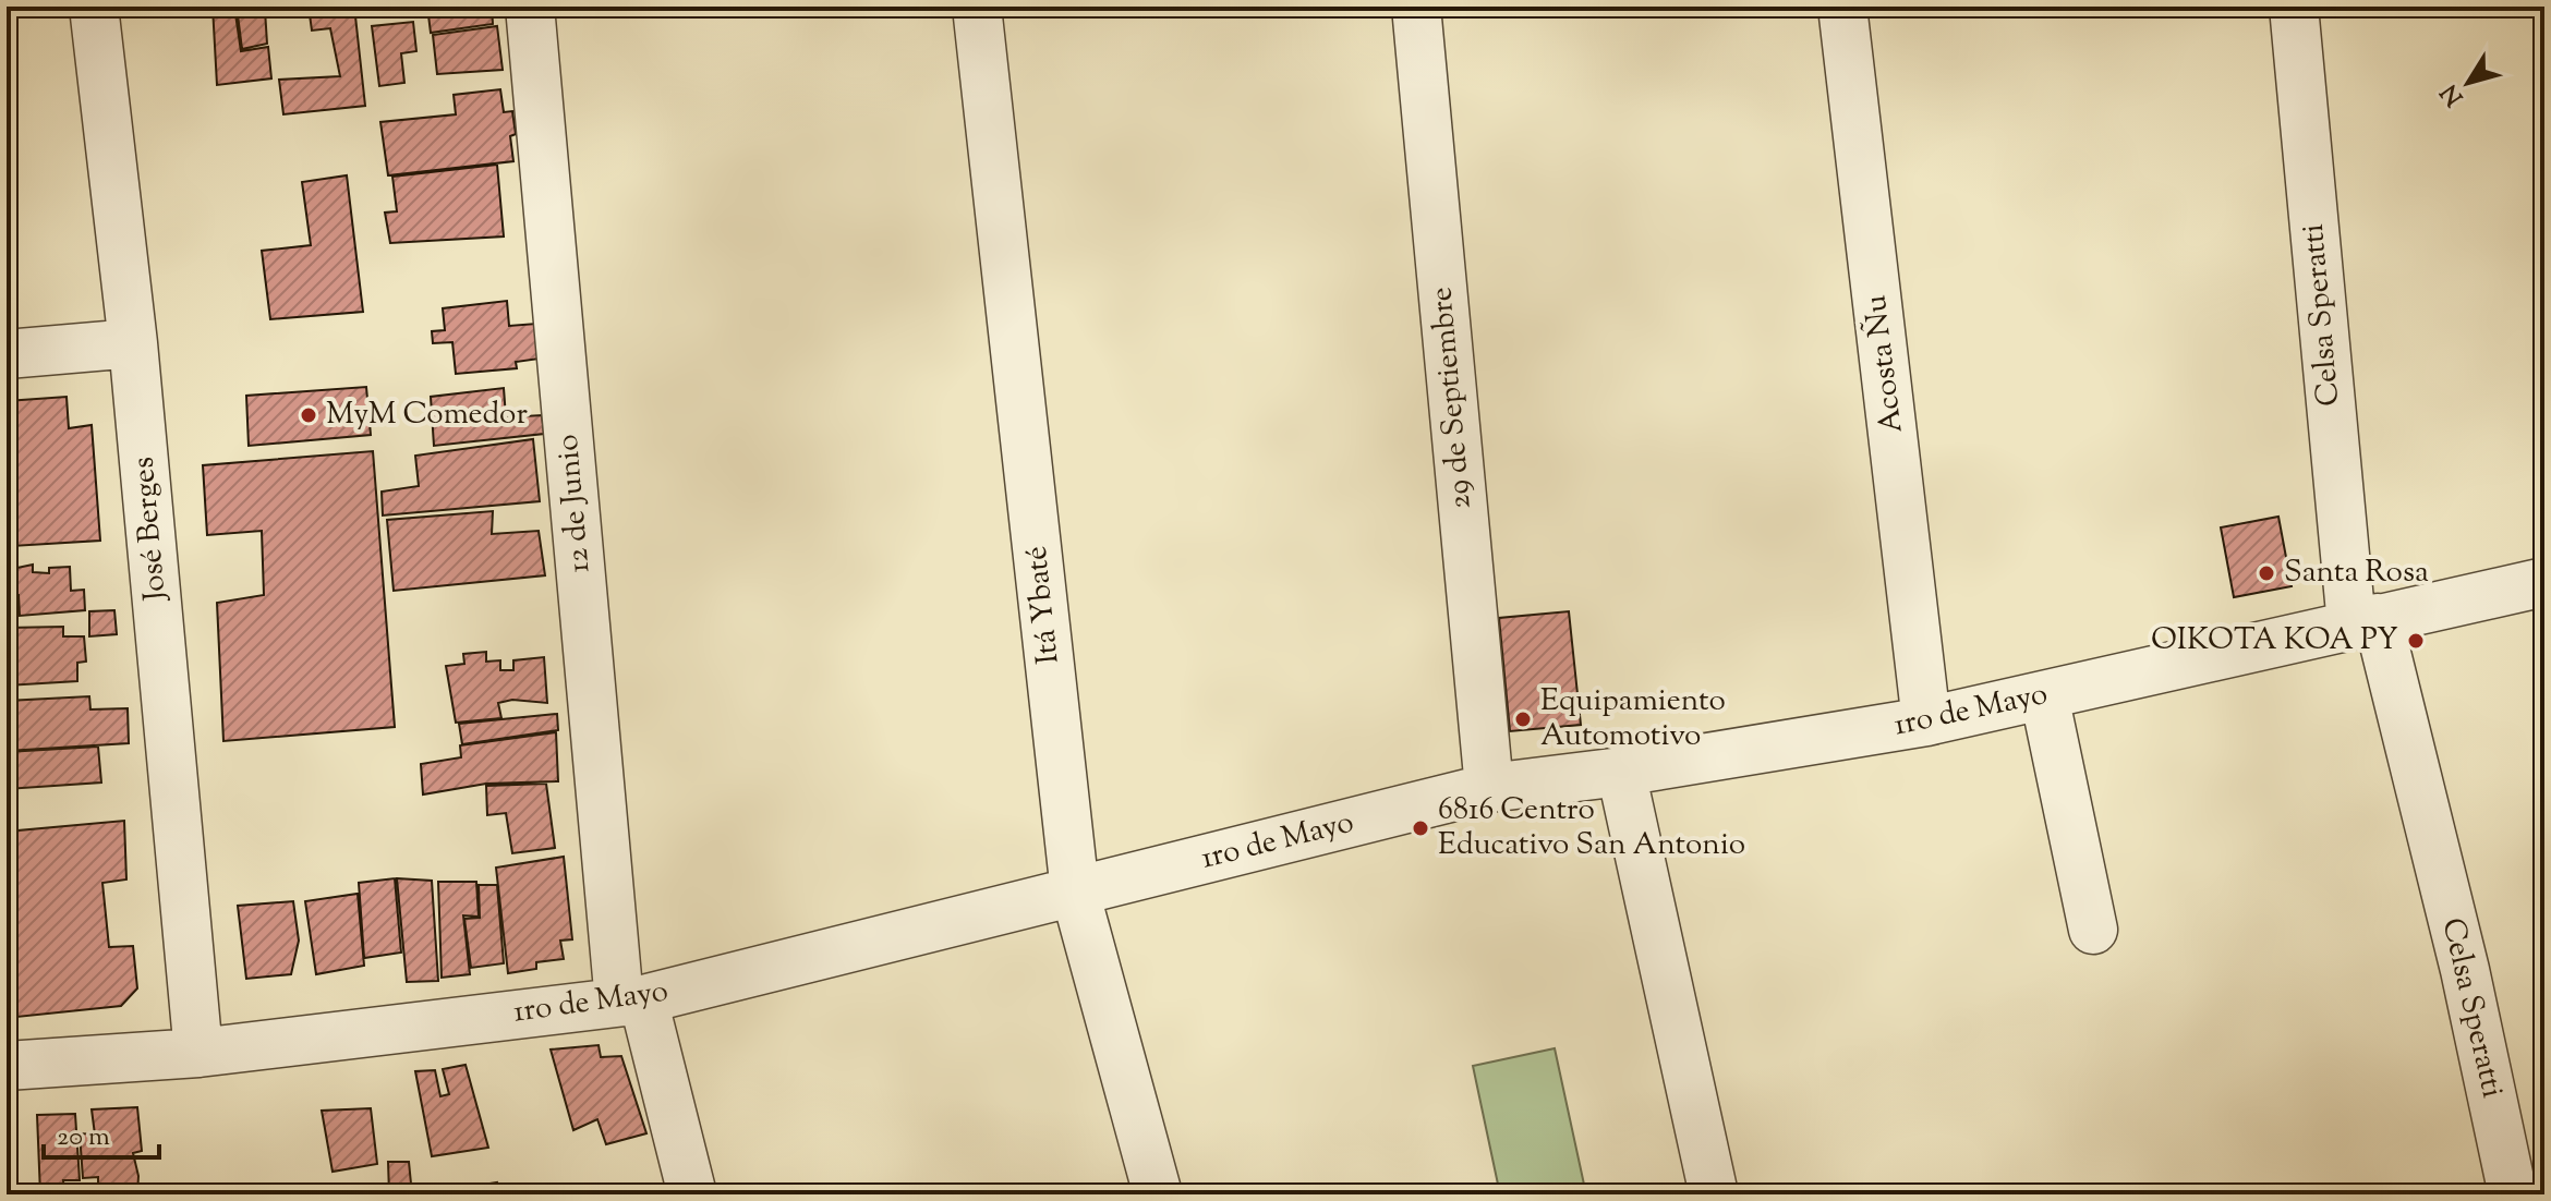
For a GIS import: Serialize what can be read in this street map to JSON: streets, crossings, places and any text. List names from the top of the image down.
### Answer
{
  "streets": {
    "street": [
      "Celsa Speratti",
      "Acosta Ñu",
      "29 de Septiembre",
      "12 de Junio",
      "José Berges",
      "Itá Ybaté",
      "1ro de Mayo"
    ]
  },
  "crossings": [
    ["Celsa Speratti", "1ro de Mayo"],
    ["Acosta Ñu", "1ro de Mayo"],
    ["29 de Septiembre", "1ro de Mayo"],
    ["12 de Junio", "1ro de Mayo"],
    ["José Berges", "1ro de Mayo"],
    ["Itá Ybaté", "1ro de Mayo"]
  ],
  "places": [
    "MyM Comedor",
    "Santa Rosa",
    "OIKOTA KOA PY",
    "Equipamiento Automotivo",
    "6816 Centro Educativo San Antonio"
  ],
  "scale_bar": "20 m",
  "north": "bottom left"
}
